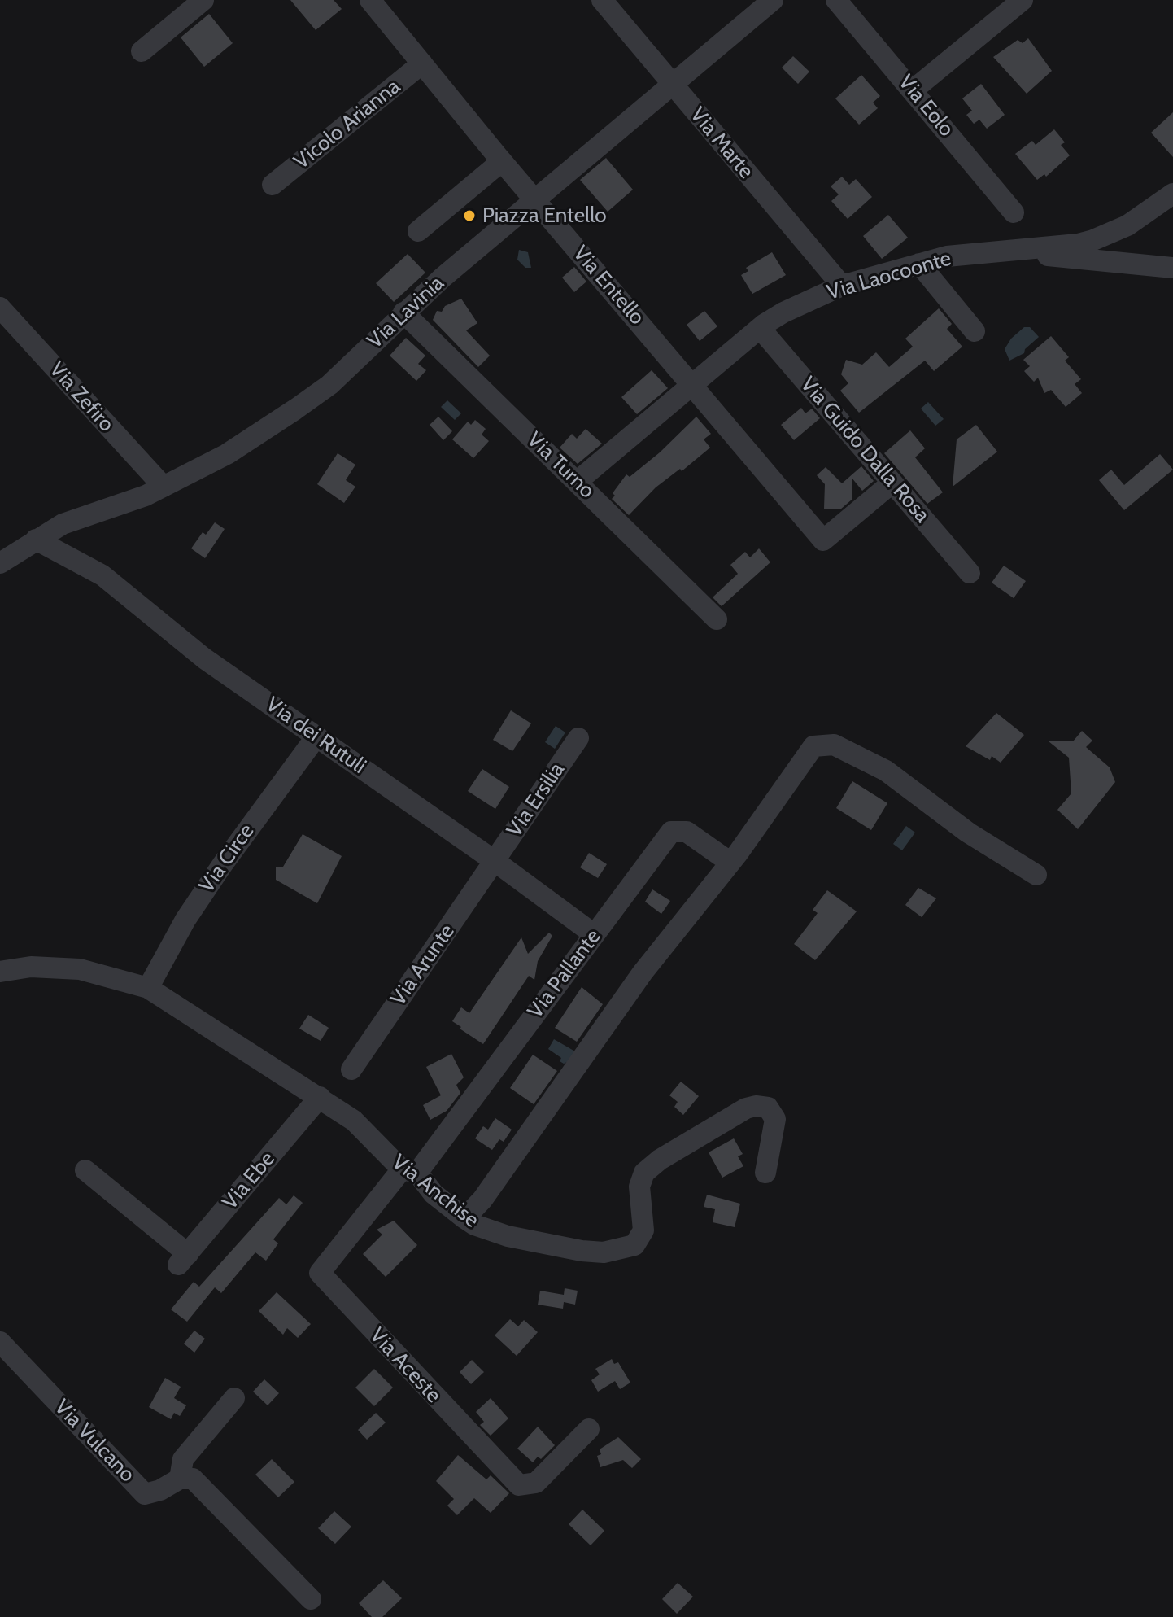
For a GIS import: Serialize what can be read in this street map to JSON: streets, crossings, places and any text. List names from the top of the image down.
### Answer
{
  "streets": {
    "street": [
      "Via Eolo",
      "Vicolo Arianna",
      "Via Marte",
      "Via Laocoonte",
      "Via Entello",
      "Via Lavinia",
      "Via Zefiro",
      "Via Guido Dalla Rosa",
      "Via Turno",
      "Via dei Rutuli",
      "Via Ersilia",
      "Via Circe",
      "Via Arunte",
      "Via Pallante",
      "Via Ebe",
      "Via Anchise",
      "Via Aceste",
      "Via Vulcano"
    ]
  },
  "crossings": [
    ["Vicolo Arianna", "Via Entello"],
    ["Via Marte", "Via Laocoonte"],
    ["Via Marte", "Via Lavinia"],
    ["Via Laocoonte", "Via Entello"],
    ["Via Laocoonte", "Via Guido Dalla Rosa"],
    ["Via Laocoonte", "Via Turno"],
    ["Via Entello", "Via Lavinia"],
    ["Via Entello", "Via Guido Dalla Rosa"],
    ["Via Lavinia", "Via Zefiro"],
    ["Via Lavinia", "Via Turno"],
    ["Via Lavinia", "Via dei Rutuli"],
    ["Via dei Rutuli", "Via Ersilia"],
    ["Via dei Rutuli", "Via Circe"],
    ["Via dei Rutuli", "Via Arunte"],
    ["Via dei Rutuli", "Via Pallante"],
    ["Via Ersilia", "Via Arunte"],
    ["Via Circe", "Via Anchise"],
    ["Via Pallante", "Via Anchise"],
    ["Via Pallante", "Via Aceste"],
    ["Via Ebe", "Via Anchise"],
    ["Via Anchise", "Via Aceste"]
  ],
  "places": ["Piazza Entello"]
}
